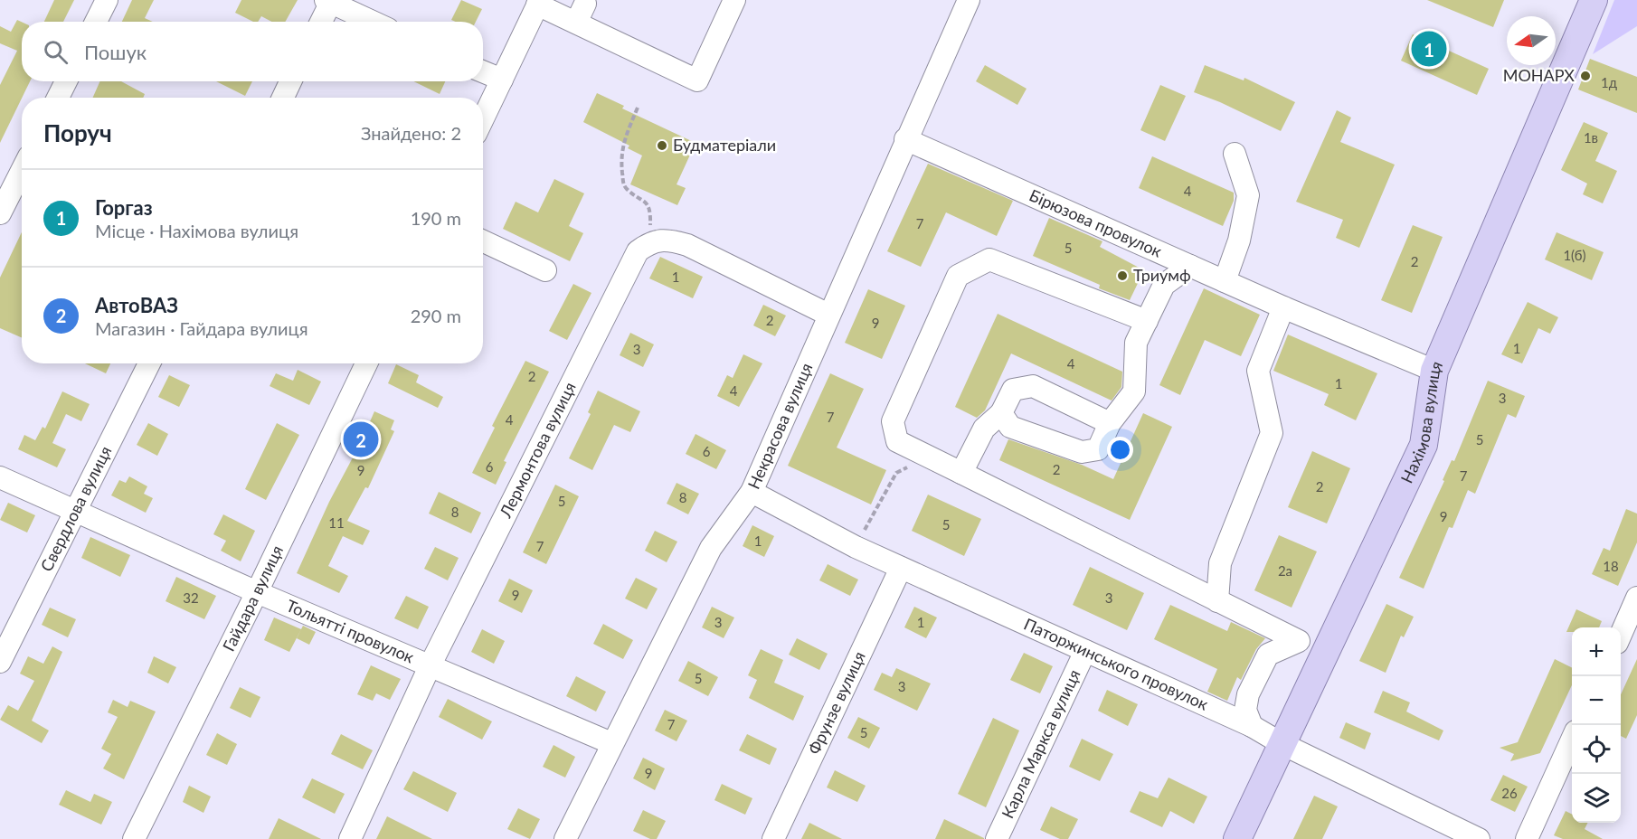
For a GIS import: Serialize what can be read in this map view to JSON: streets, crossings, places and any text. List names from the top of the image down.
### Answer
{
  "streets": {
    "main road": ["Нахімова вулиця"],
    "street": [
      "Бірюзова провулок",
      "Некрасова вулиця",
      "Лермонтова вулиця",
      "Свердлова вулиця",
      "Гайдара вулиця",
      "Тольятті провулок",
      "Паторжинського провулок",
      "Фрунзе вулиця",
      "Карла Маркса вулиця"
    ]
  },
  "crossings": [
    ["Бірюзова провулок", "Нахімова вулиця"],
    ["Бірюзова провулок", "Некрасова вулиця"],
    ["Нахімова вулиця", "Паторжинського провулок"],
    ["Некрасова вулиця", "Тольятті провулок"],
    ["Некрасова вулиця", "Паторжинського провулок"],
    ["Лермонтова вулиця", "Тольятті провулок"],
    ["Свердлова вулиця", "Тольятті провулок"],
    ["Гайдара вулиця", "Тольятті провулок"],
    ["Паторжинського провулок", "Фрунзе вулиця"],
    ["Паторжинського провулок", "Карла Маркса вулиця"]
  ],
  "places": ["МОНАРХ", "Будматеріали", "Триумф"],
  "house_numbers": [
    "1д",
    "1в",
    "4",
    "7",
    "5",
    "1(б)",
    "2",
    "1",
    "2",
    "9",
    "1",
    "3",
    "4",
    "2",
    "1",
    "4",
    "3",
    "7",
    "4",
    "5",
    "6",
    "6",
    "2",
    "9",
    "7",
    "2",
    "8",
    "5",
    "8",
    "9",
    "11",
    "5",
    "1",
    "7",
    "18",
    "2а",
    "9",
    "32",
    "3",
    "3",
    "1",
    "5",
    "3",
    "7",
    "5",
    "9",
    "26"
  ],
  "north": "left",
  "page": {
    "search": "Пошук",
    "pins": ["1", "2"],
    "heading": ["Поруч", "Знайдено: 2"],
    "list": [
      {
        "mark": "1",
        "name": "Горгаз",
        "note": "Місце · Нахімова вулиця",
        "value": "190 m"
      },
      {
        "mark": "2",
        "name": "АвтоВАЗ",
        "note": "Магазин · Гайдара вулиця",
        "value": "290 m"
      }
    ],
    "map_buttons": ["+", "−"]
  }
}
